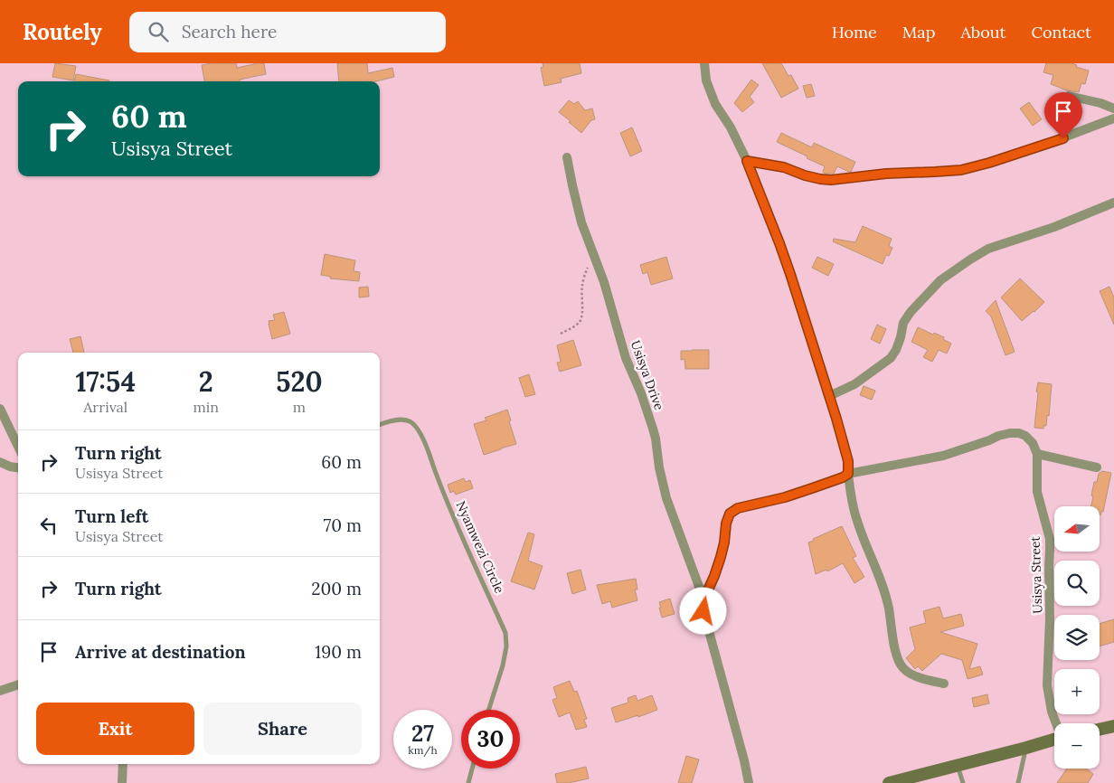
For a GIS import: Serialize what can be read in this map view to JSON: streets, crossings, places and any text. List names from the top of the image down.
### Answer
{
  "streets": {
    "street": ["Usisya Drive", "Usisya Street"],
    "lane": ["Nyamwezi Circle"]
  },
  "north": "left",
  "page": {
    "header": "Routely",
    "search": "Search here",
    "nav": [
      "Home",
      "Map",
      "About",
      "Contact"
    ],
    "turn": ["60 m", "Usisya Street"],
    "eta": [
      "17:54",
      "Arrival",
      "2",
      "min",
      "520",
      "m"
    ],
    "list": [
      {
        "name": "Turn right",
        "note": "Usisya Street",
        "value": "60 m"
      },
      {
        "name": "Turn left",
        "note": "Usisya Street",
        "value": "70 m"
      },
      {
        "name": "Turn right",
        "value": "200 m"
      },
      {
        "name": "Arrive at destination",
        "value": "190 m"
      }
    ],
    "map_buttons": ["+", "−"],
    "buttons": ["Exit", "Share"],
    "speed": "27 km/h",
    "limit": "30"
  }
}
